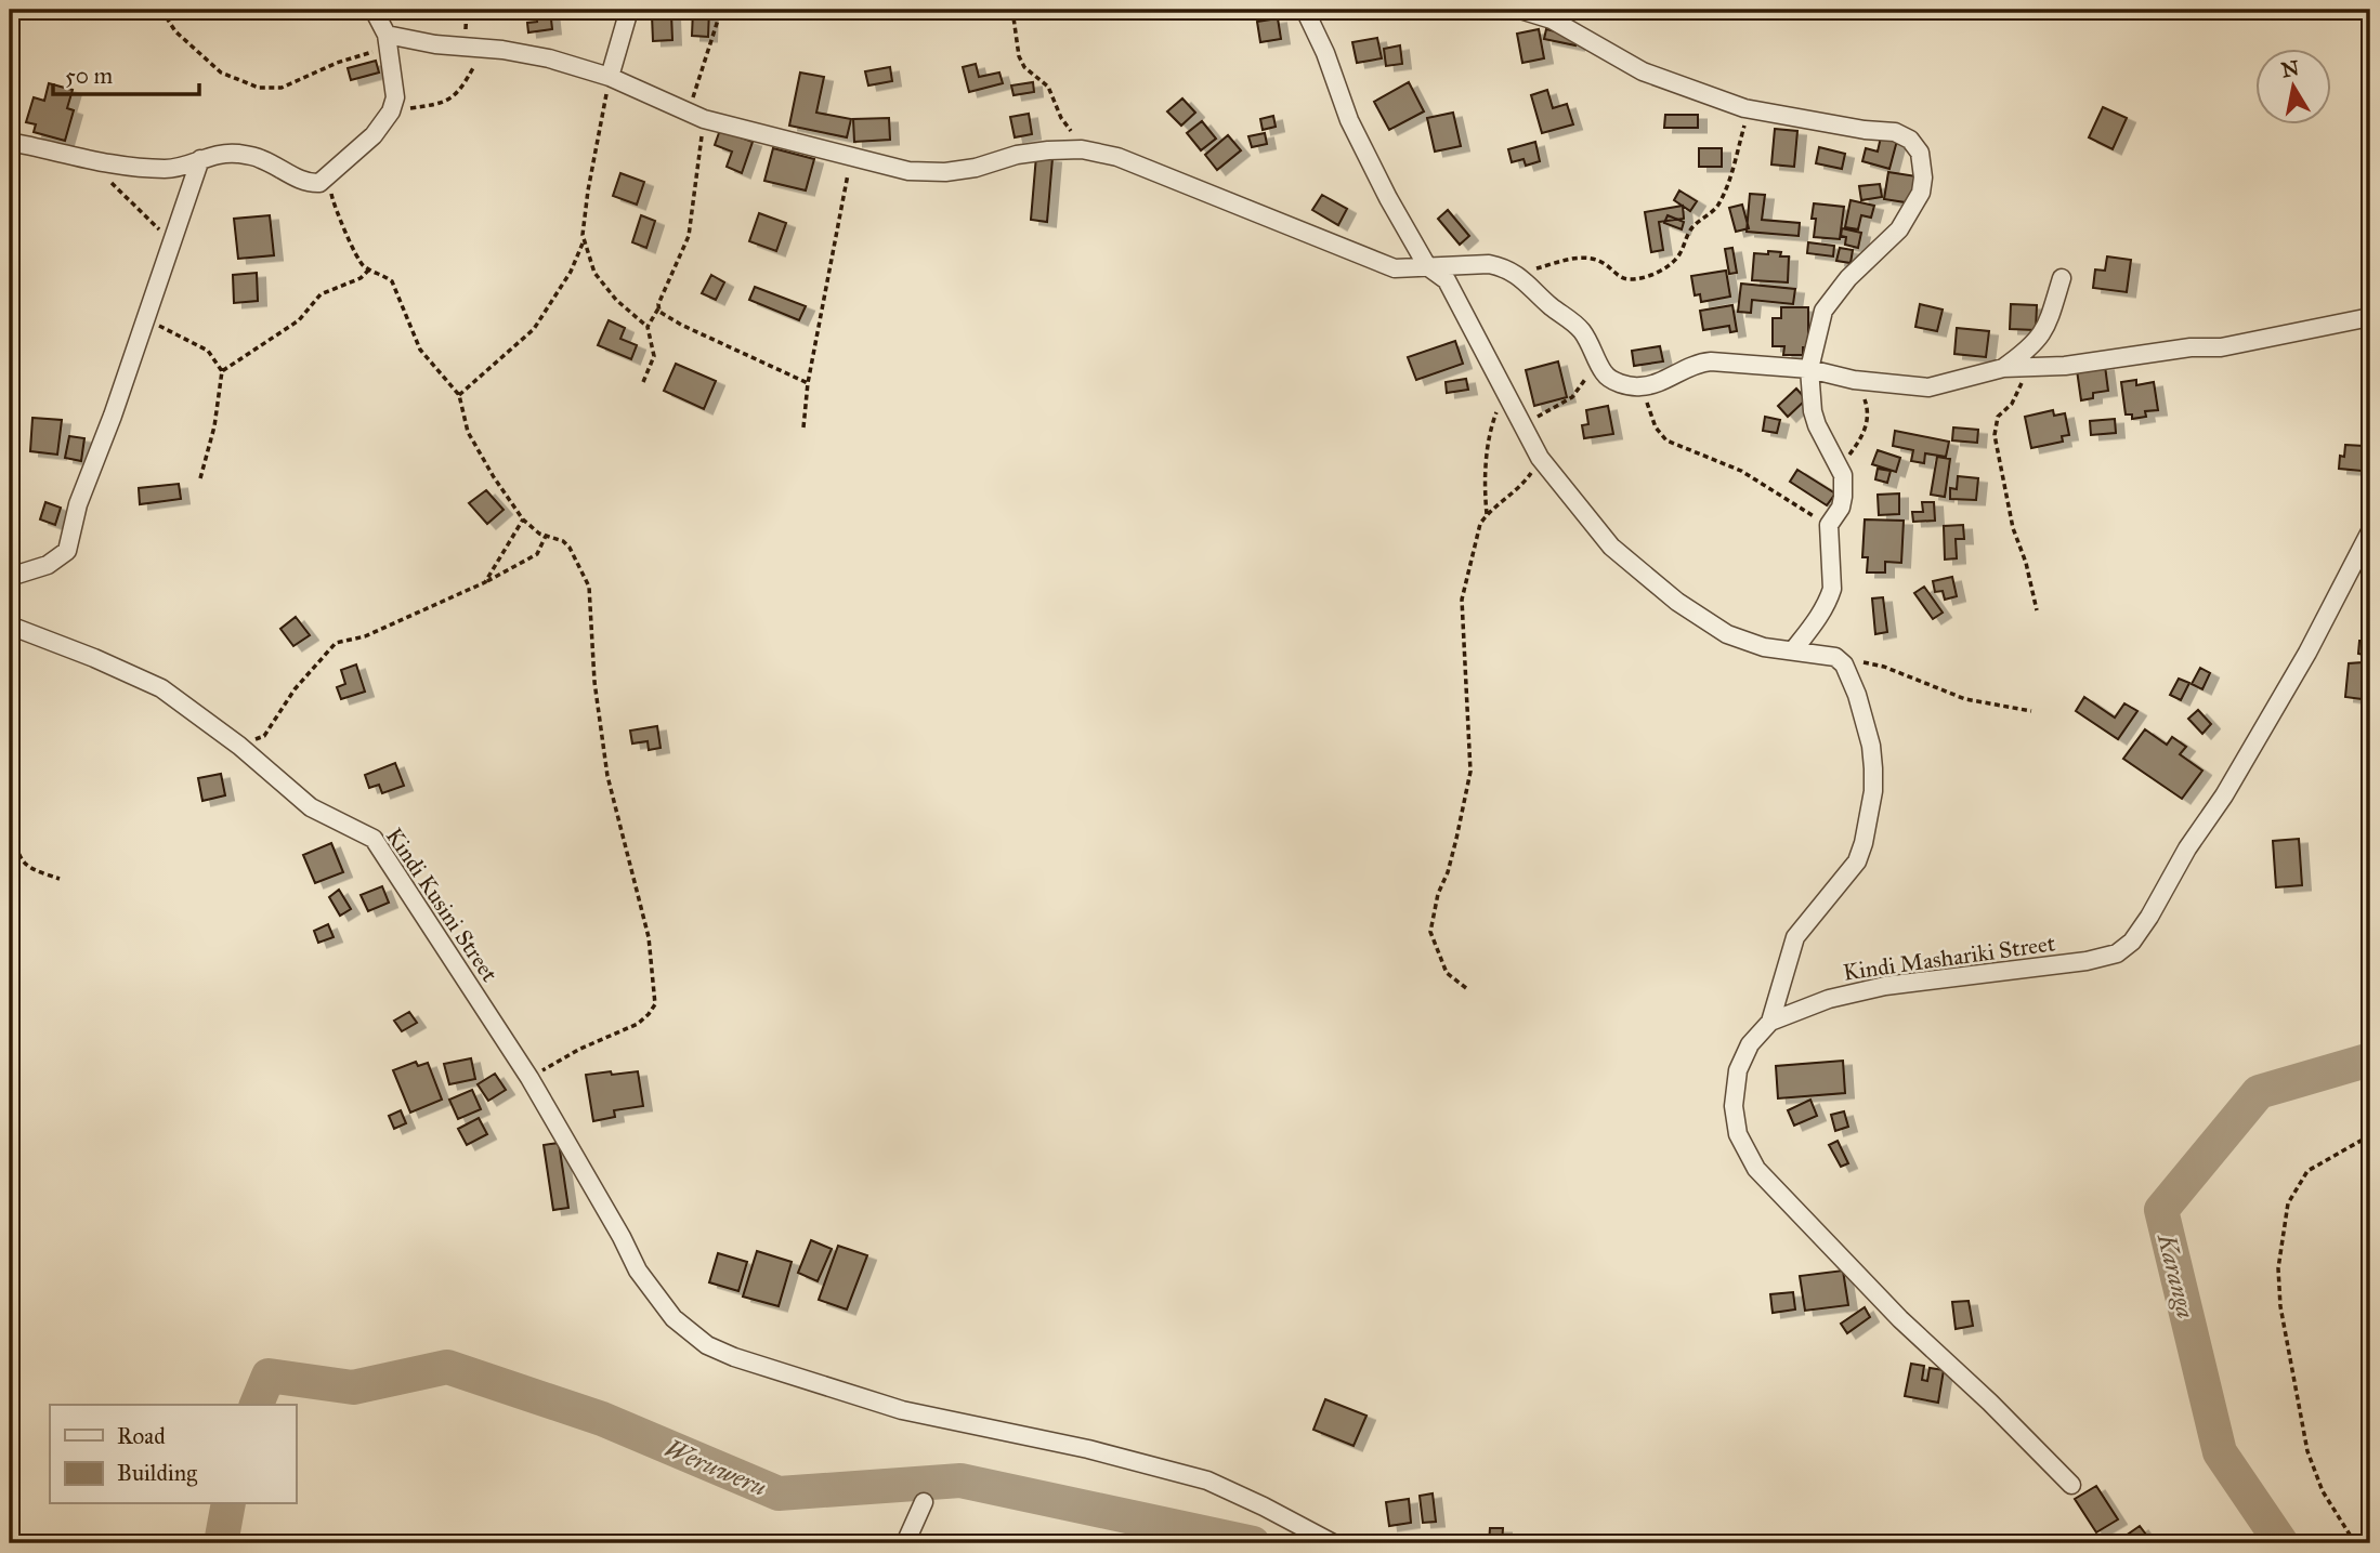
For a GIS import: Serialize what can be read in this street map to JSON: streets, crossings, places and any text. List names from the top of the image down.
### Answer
{
  "streets": {
    "street": ["Kindi Kusini Street", "Kindi Mashariki Street"]
  },
  "water": ["Karanga", "Weruweru"],
  "legend": ["Road", "Building"],
  "scale_bar": "50 m",
  "north": "top"
}
